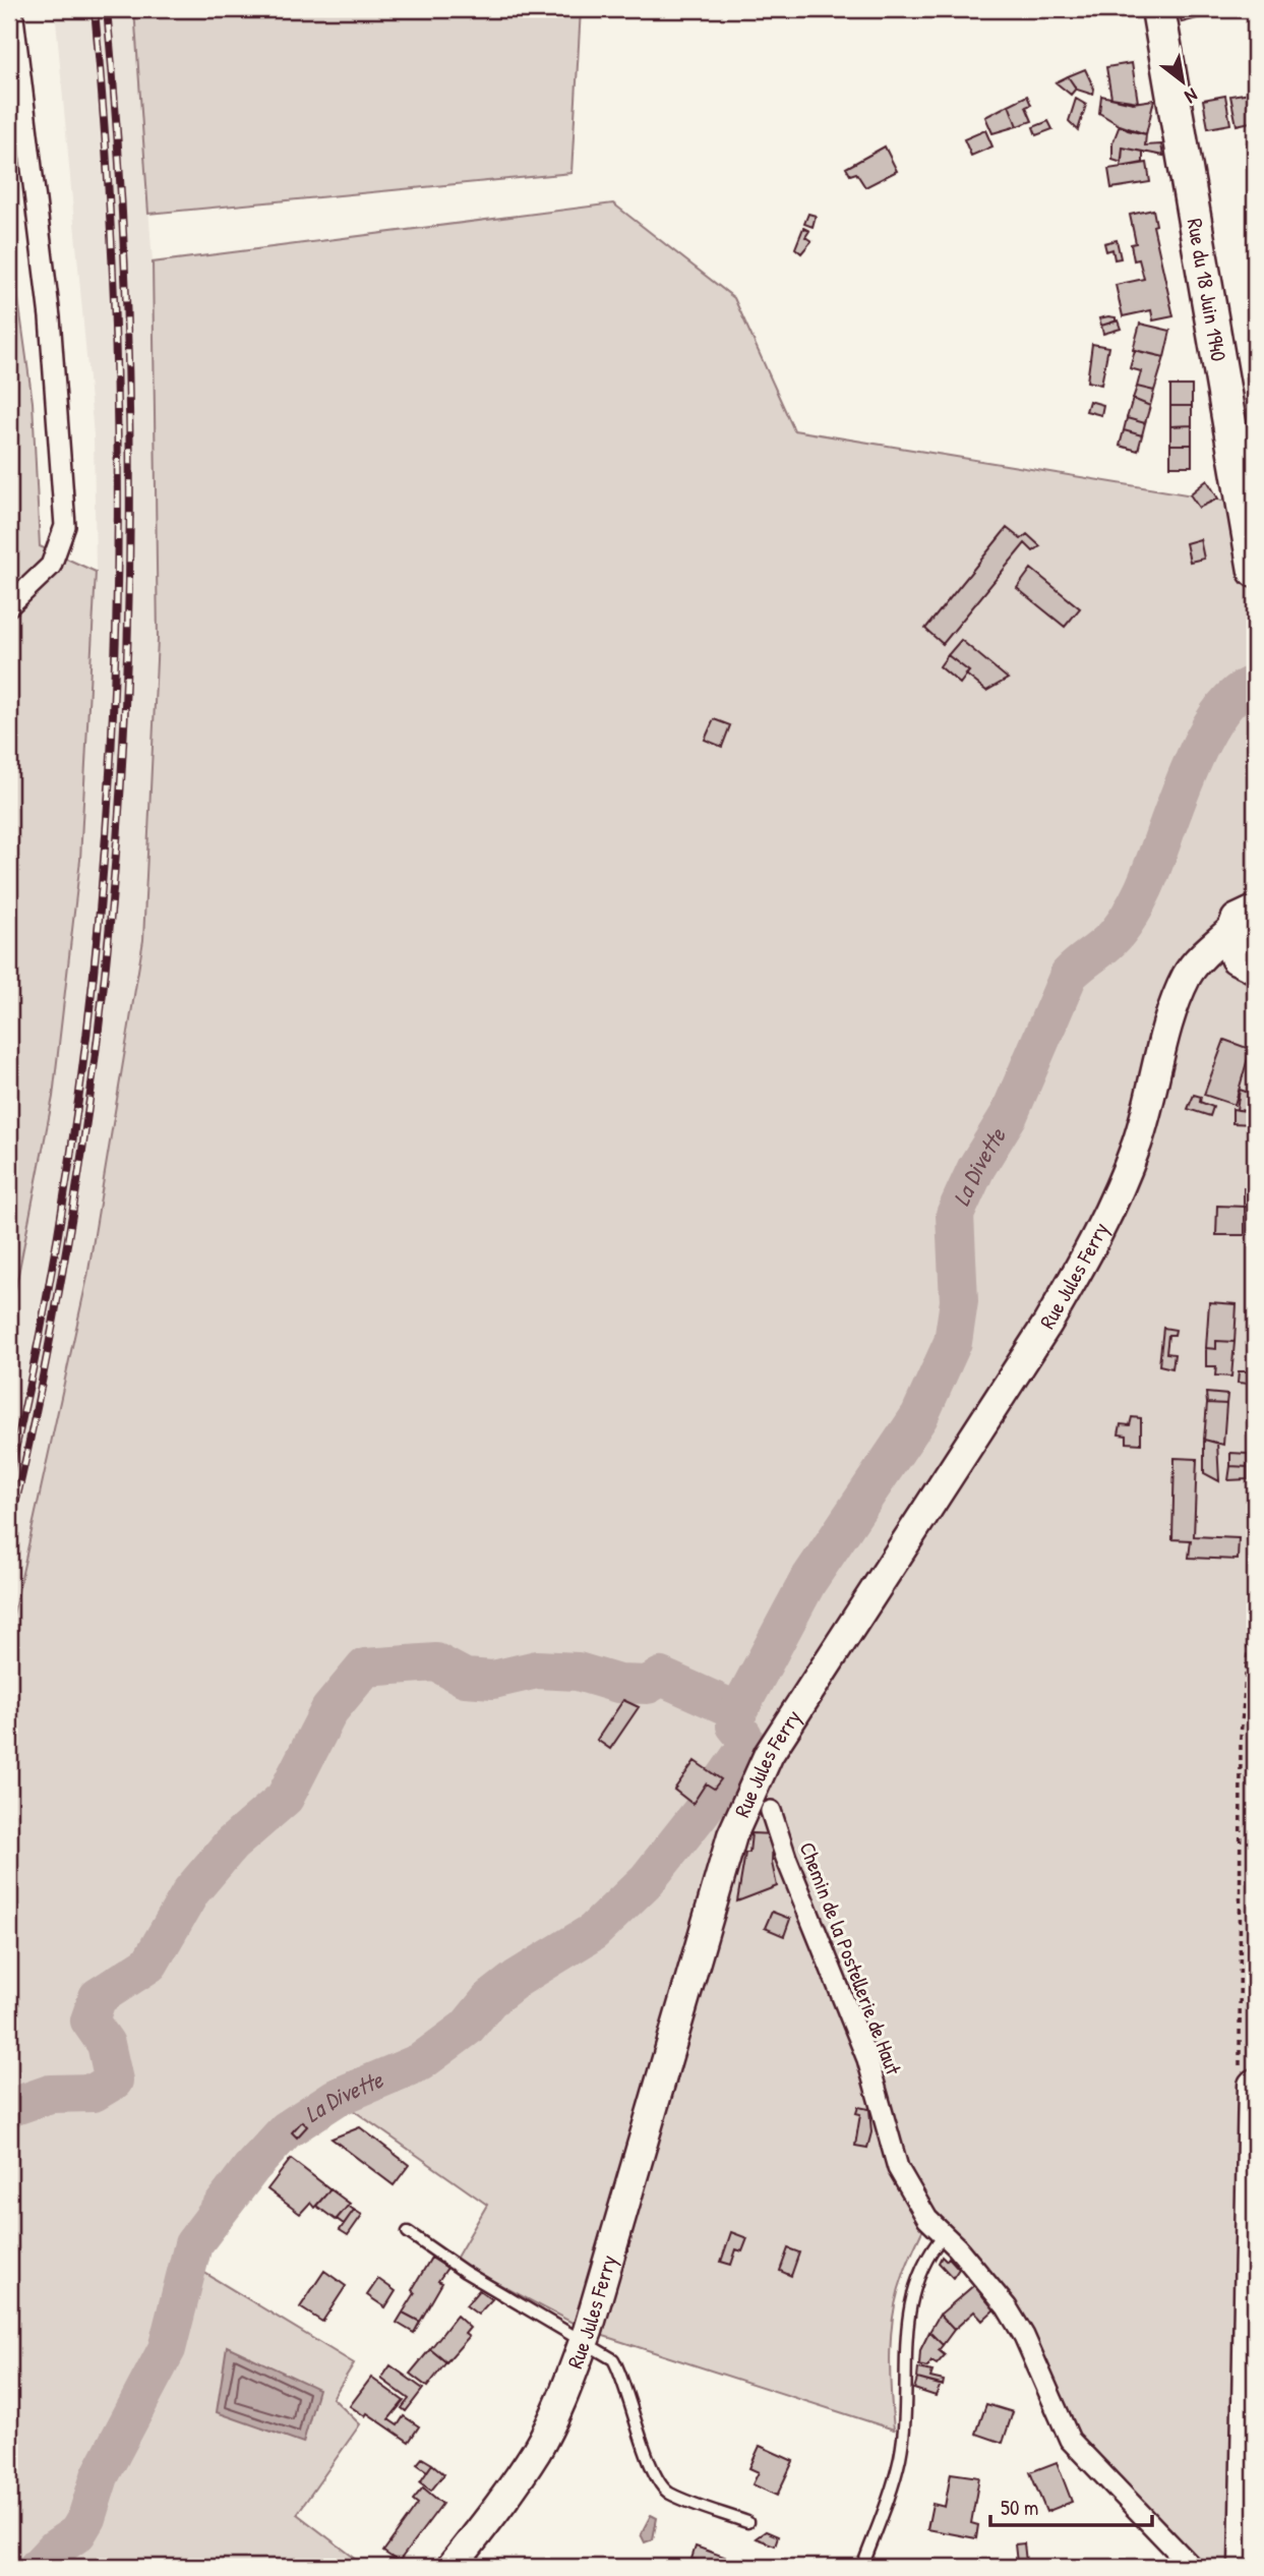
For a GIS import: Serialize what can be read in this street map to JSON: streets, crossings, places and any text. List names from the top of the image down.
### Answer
{
  "streets": {
    "main road": ["Rue du 18 Juin 1940", "Rue Jules Ferry"],
    "street": ["Chemin de la Postellerie de Haut"]
  },
  "water": ["La Divette"],
  "scale_bar": "50 m",
  "north": "bottom right"
}
